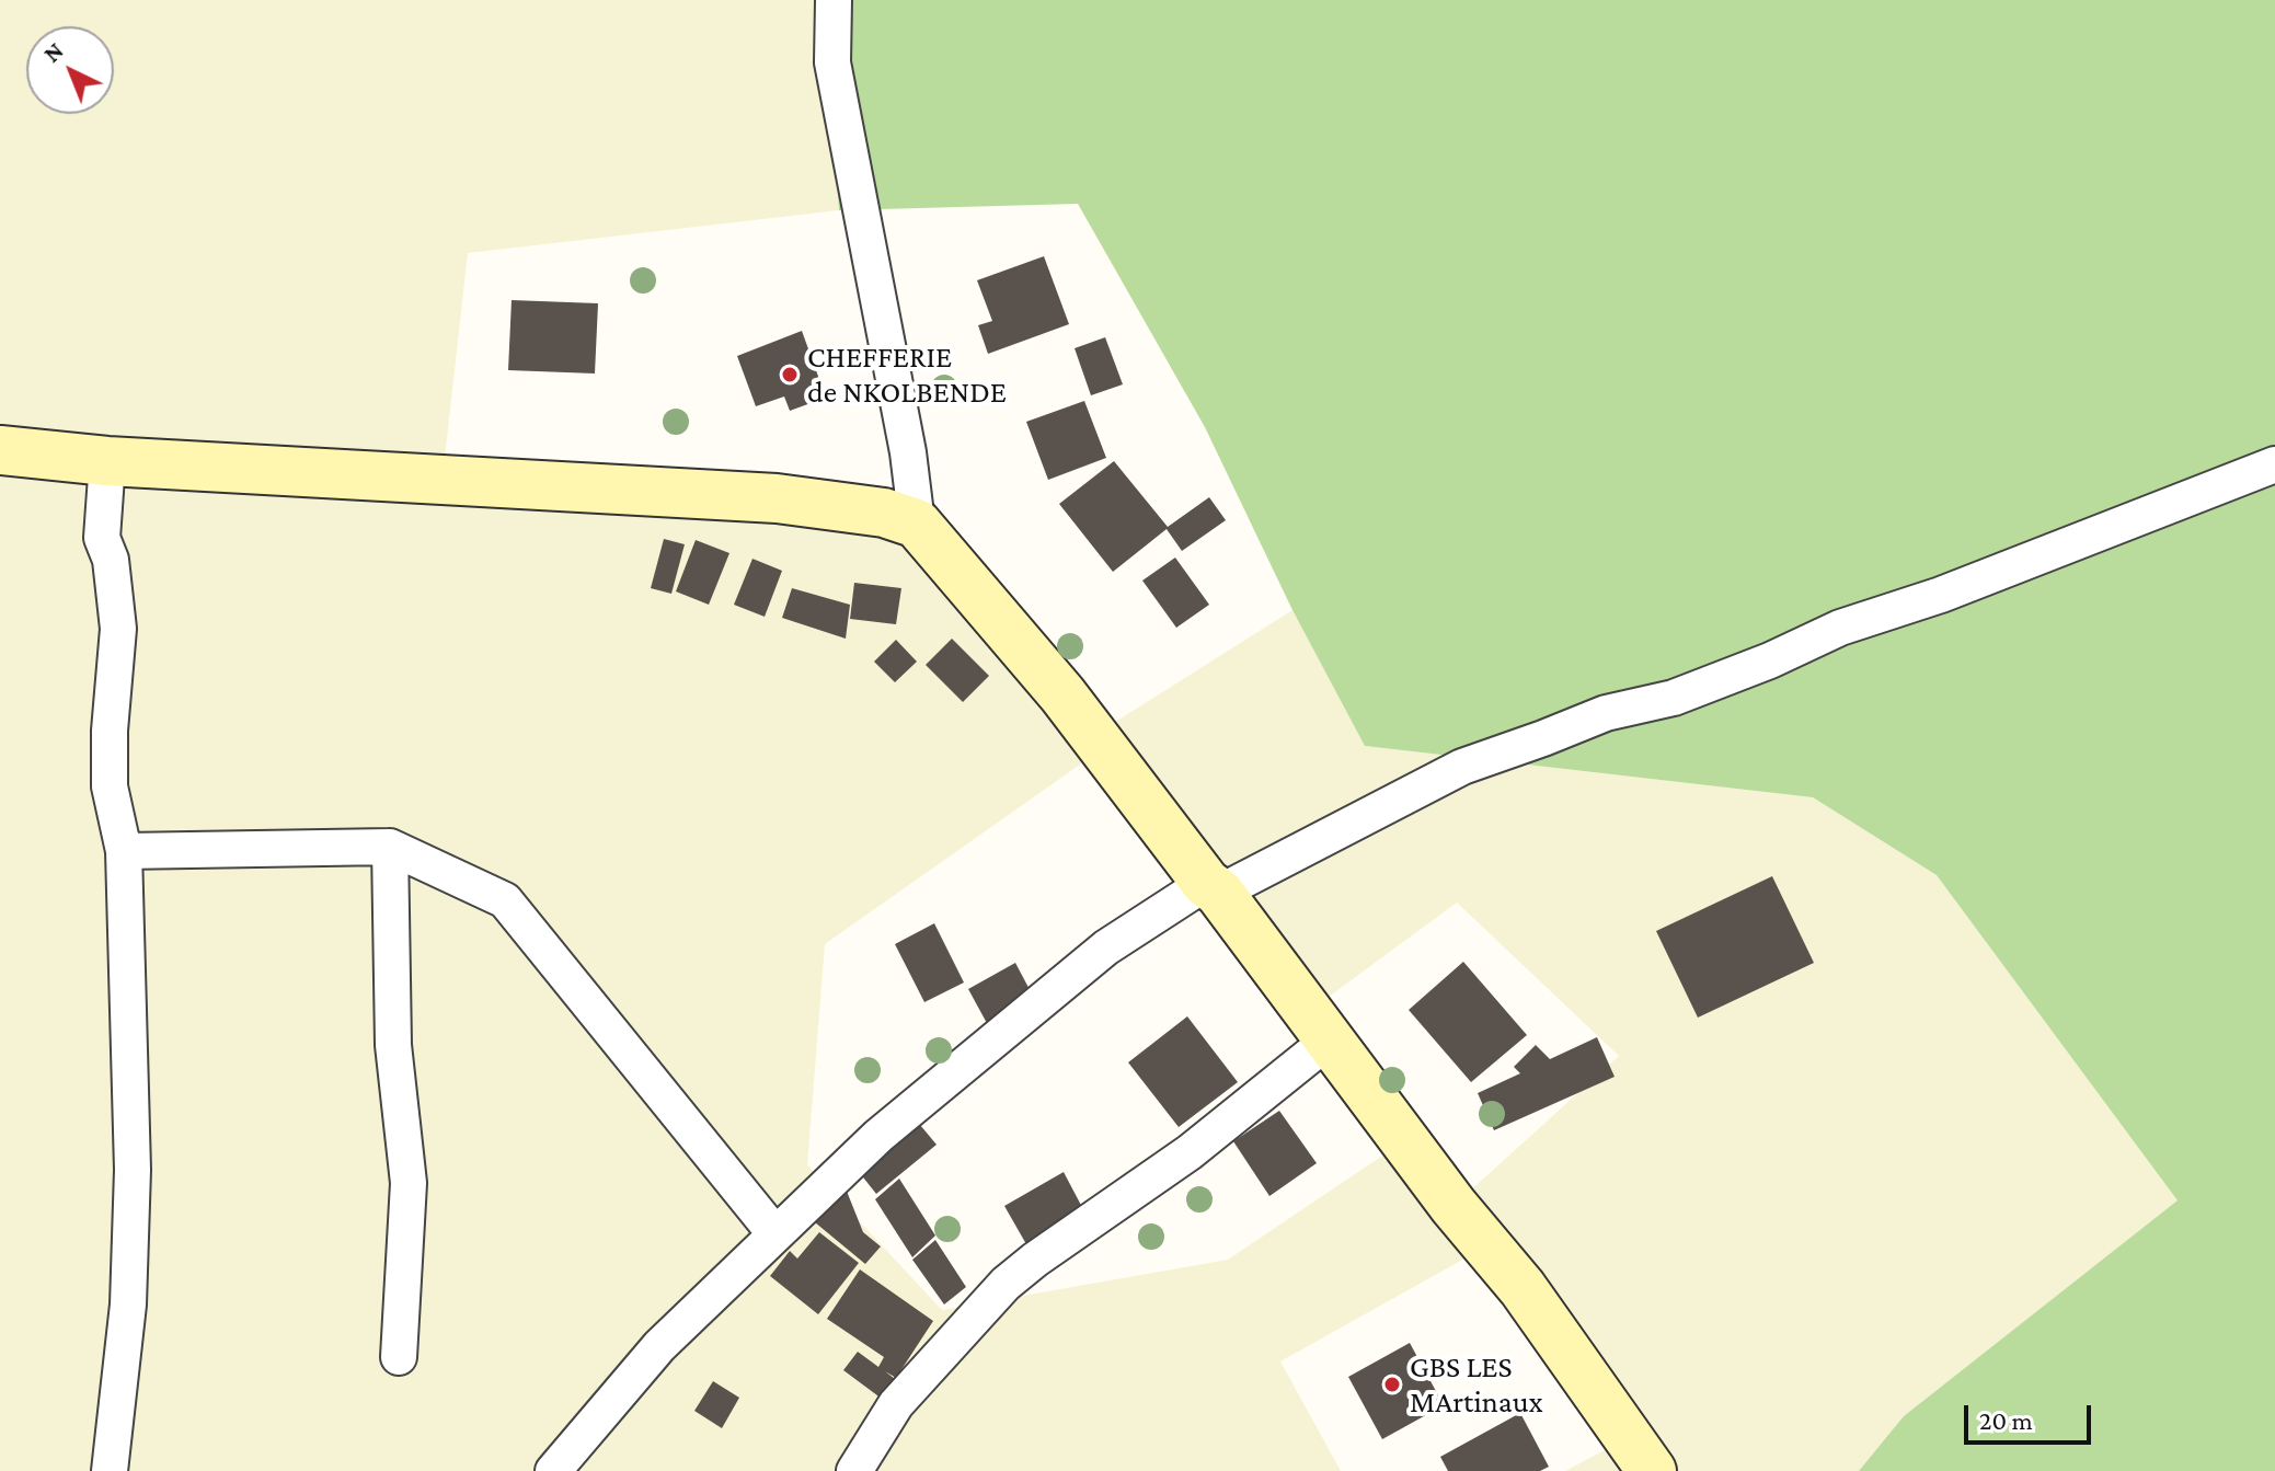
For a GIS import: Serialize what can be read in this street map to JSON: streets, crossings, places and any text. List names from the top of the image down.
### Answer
{
  "places": ["CHEFFERIE de NKOLBENDE", "GBS LES MArtinaux"],
  "scale_bar": "20 m",
  "north": "top left"
}
